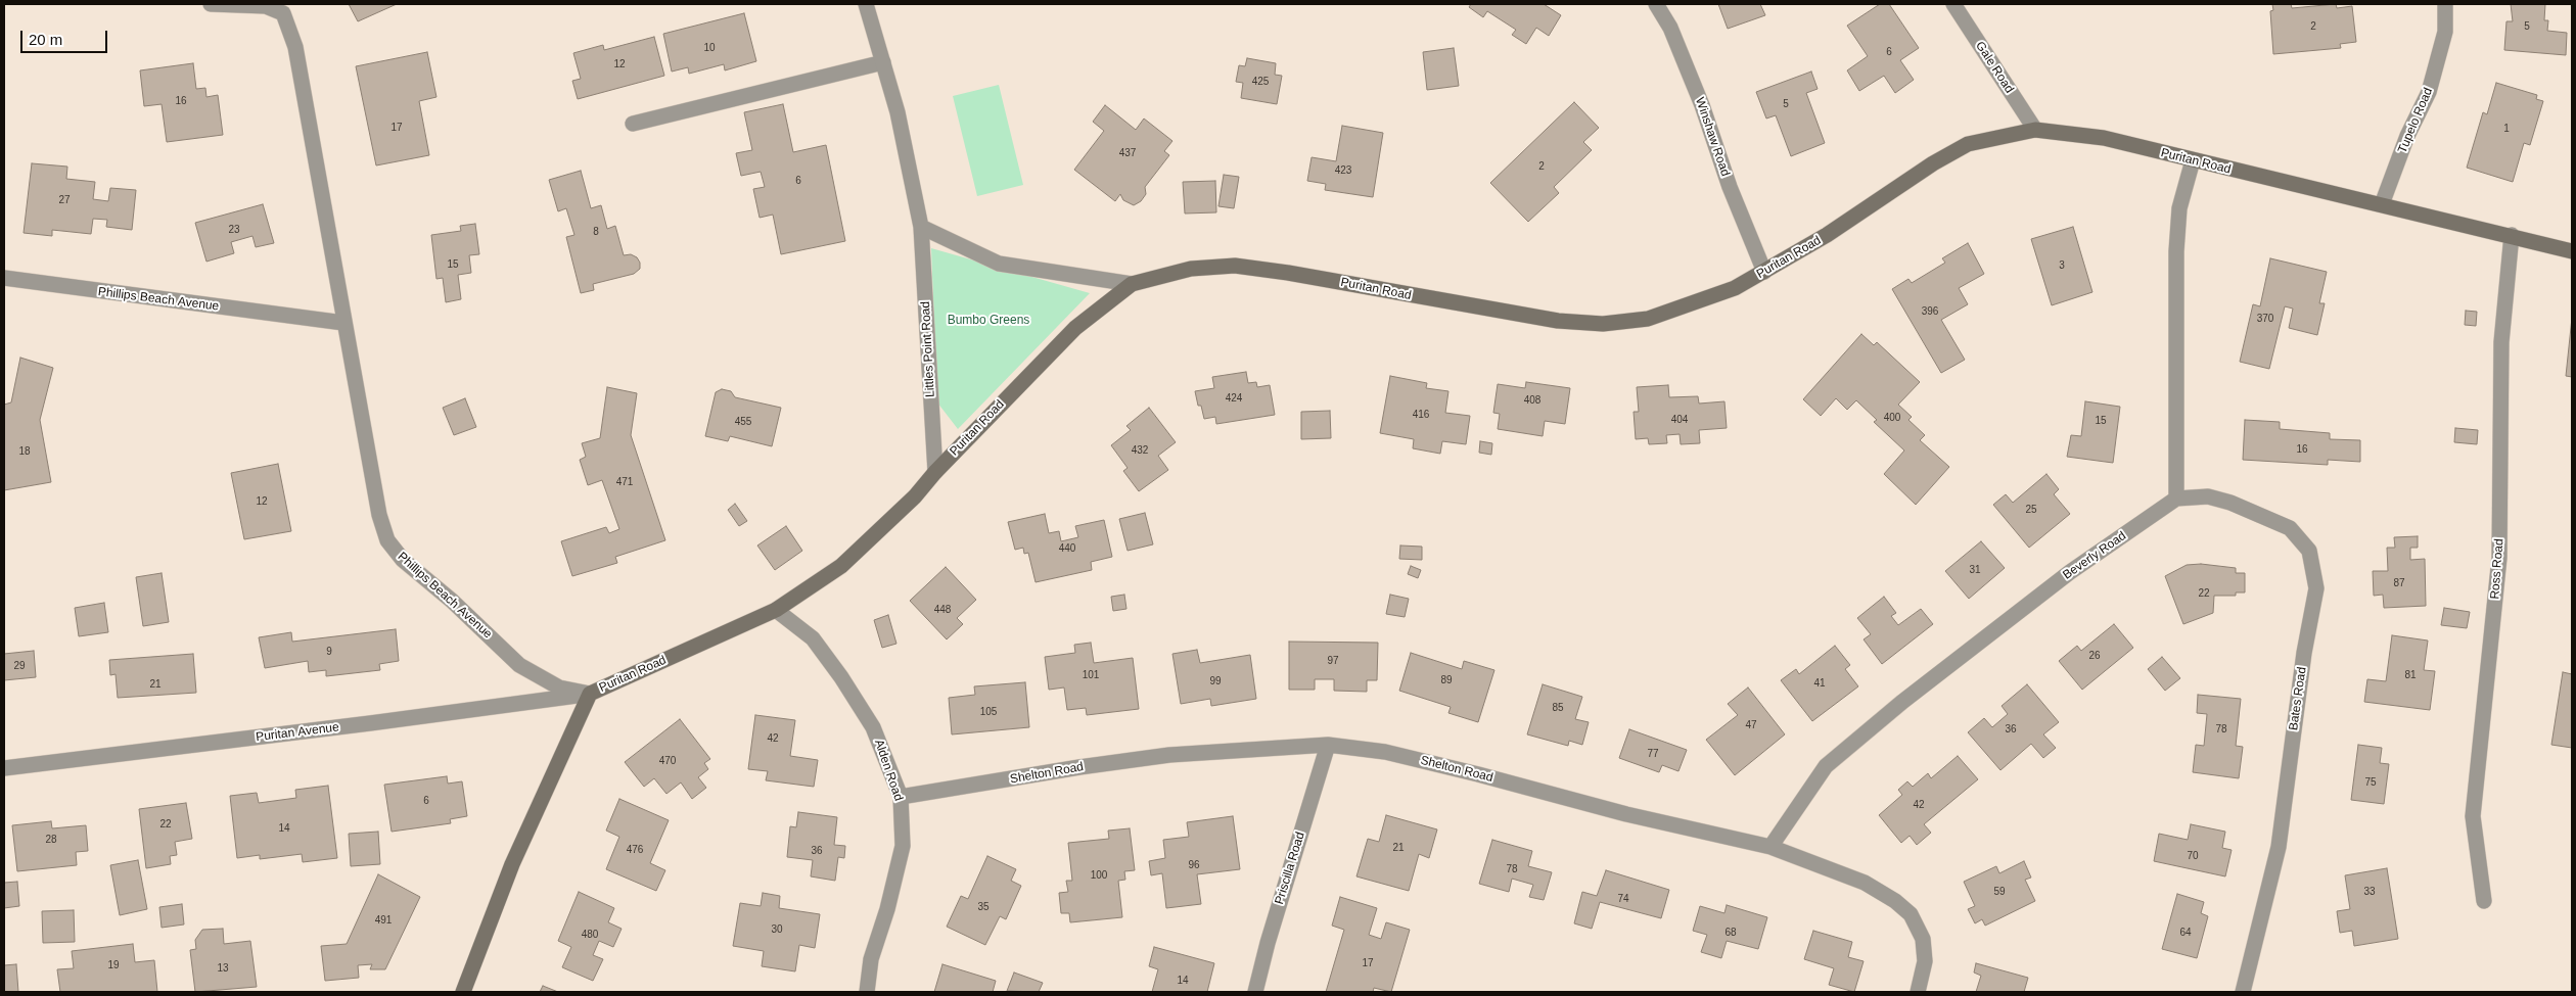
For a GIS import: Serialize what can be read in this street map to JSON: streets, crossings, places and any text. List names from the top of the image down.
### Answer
{
  "streets": {
    "street": [
      "Gale Road",
      "Tupelo Road",
      "Winshaw Road",
      "Puritan Road",
      "Phillips Beach Avenue",
      "Littles Point Road",
      "Beverly Road",
      "Ross Road",
      "Bates Road",
      "Puritan Avenue",
      "Shelton Road",
      "Alden Road",
      "Priscilla Road"
    ]
  },
  "crossings": [
    ["Gale Road", "Puritan Road"],
    ["Tupelo Road", "Puritan Road"],
    ["Winshaw Road", "Puritan Road"],
    ["Puritan Road", "Phillips Beach Avenue"],
    ["Puritan Road", "Littles Point Road"],
    ["Puritan Road", "Ross Road"],
    ["Puritan Road", "Puritan Avenue"],
    ["Puritan Road", "Alden Road"],
    ["Phillips Beach Avenue", "Puritan Avenue"],
    ["Beverly Road", "Bates Road"],
    ["Beverly Road", "Shelton Road"],
    ["Shelton Road", "Alden Road"],
    ["Shelton Road", "Priscilla Road"]
  ],
  "parks": ["Bumbo Greens"],
  "house_numbers": [
    "2",
    "5",
    "10",
    "6",
    "12",
    "425",
    "16",
    "5",
    "17",
    "1",
    "437",
    "2",
    "423",
    "6",
    "27",
    "23",
    "8",
    "15",
    "3",
    "396",
    "370",
    "424",
    "408",
    "416",
    "400",
    "404",
    "15",
    "455",
    "16",
    "432",
    "18",
    "471",
    "12",
    "25",
    "440",
    "31",
    "87",
    "22",
    "448",
    "9",
    "26",
    "97",
    "29",
    "101",
    "81",
    "89",
    "99",
    "41",
    "21",
    "85",
    "105",
    "47",
    "36",
    "78",
    "42",
    "77",
    "470",
    "75",
    "6",
    "42",
    "22",
    "14",
    "28",
    "21",
    "476",
    "36",
    "70",
    "96",
    "78",
    "100",
    "59",
    "33",
    "74",
    "35",
    "491",
    "30",
    "68",
    "64",
    "480",
    "17",
    "19",
    "13",
    "14"
  ],
  "scale_bar": "20 m"
}
